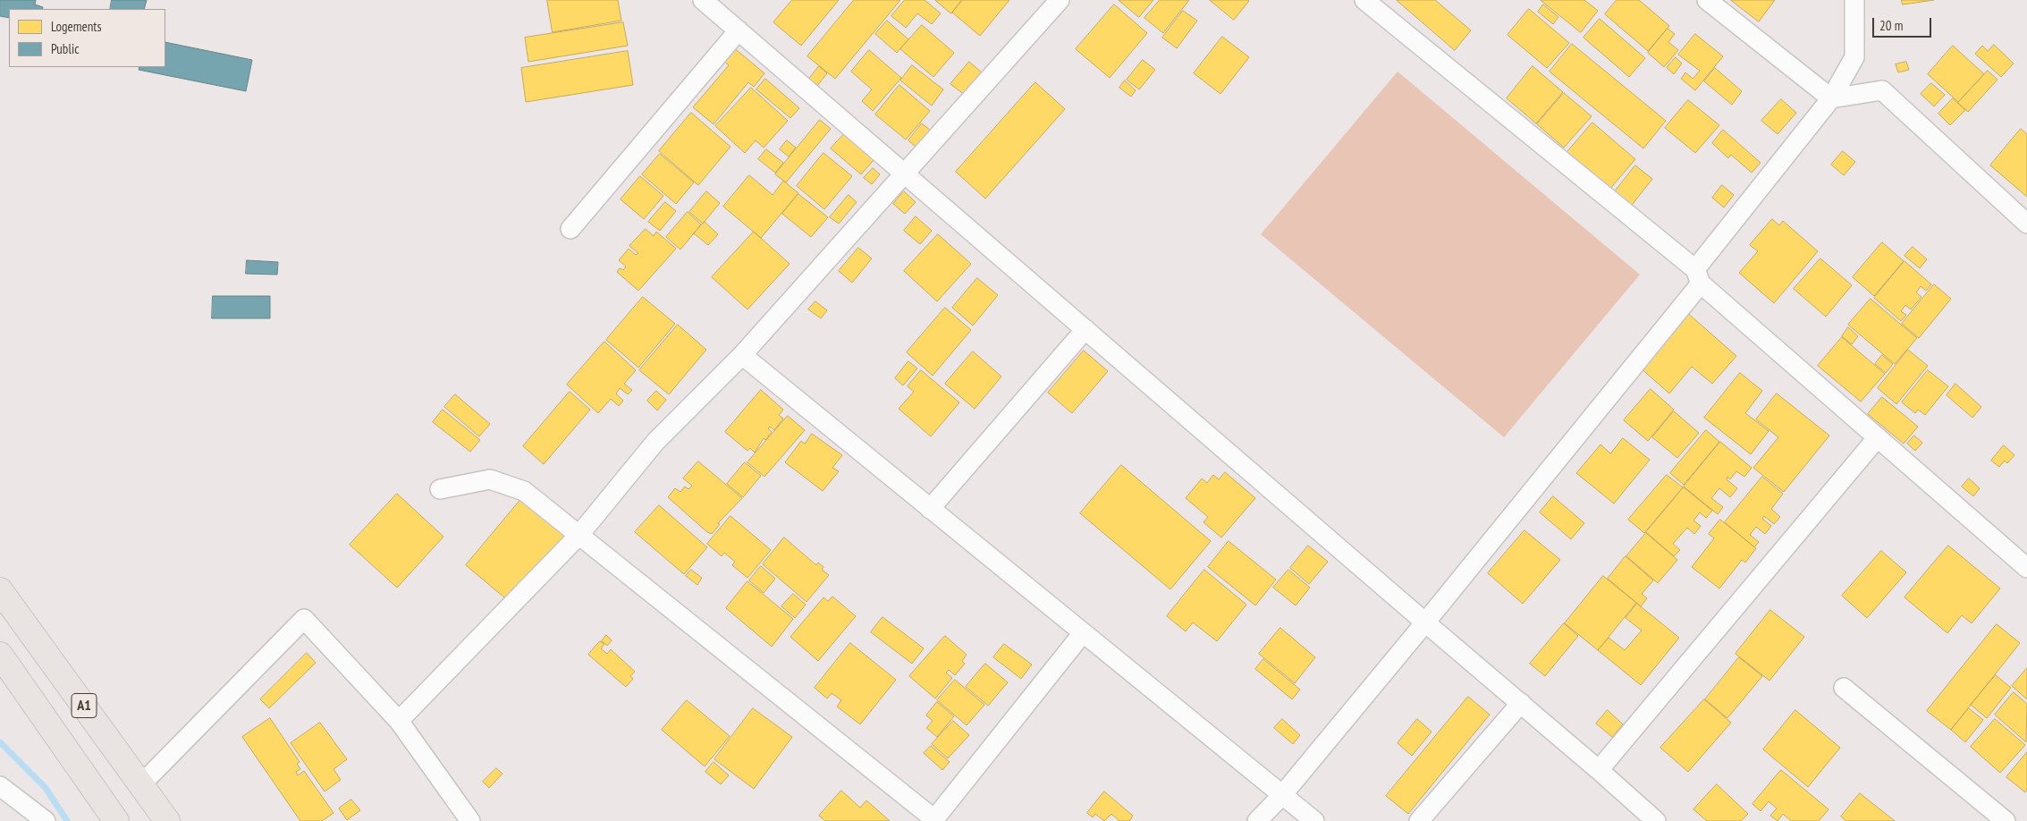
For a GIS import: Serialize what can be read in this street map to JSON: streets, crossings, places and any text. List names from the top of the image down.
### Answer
{
  "streets": {
    "main road": ["A1"]
  },
  "legend": ["Logements", "Public"],
  "scale_bar": "20 m"
}
